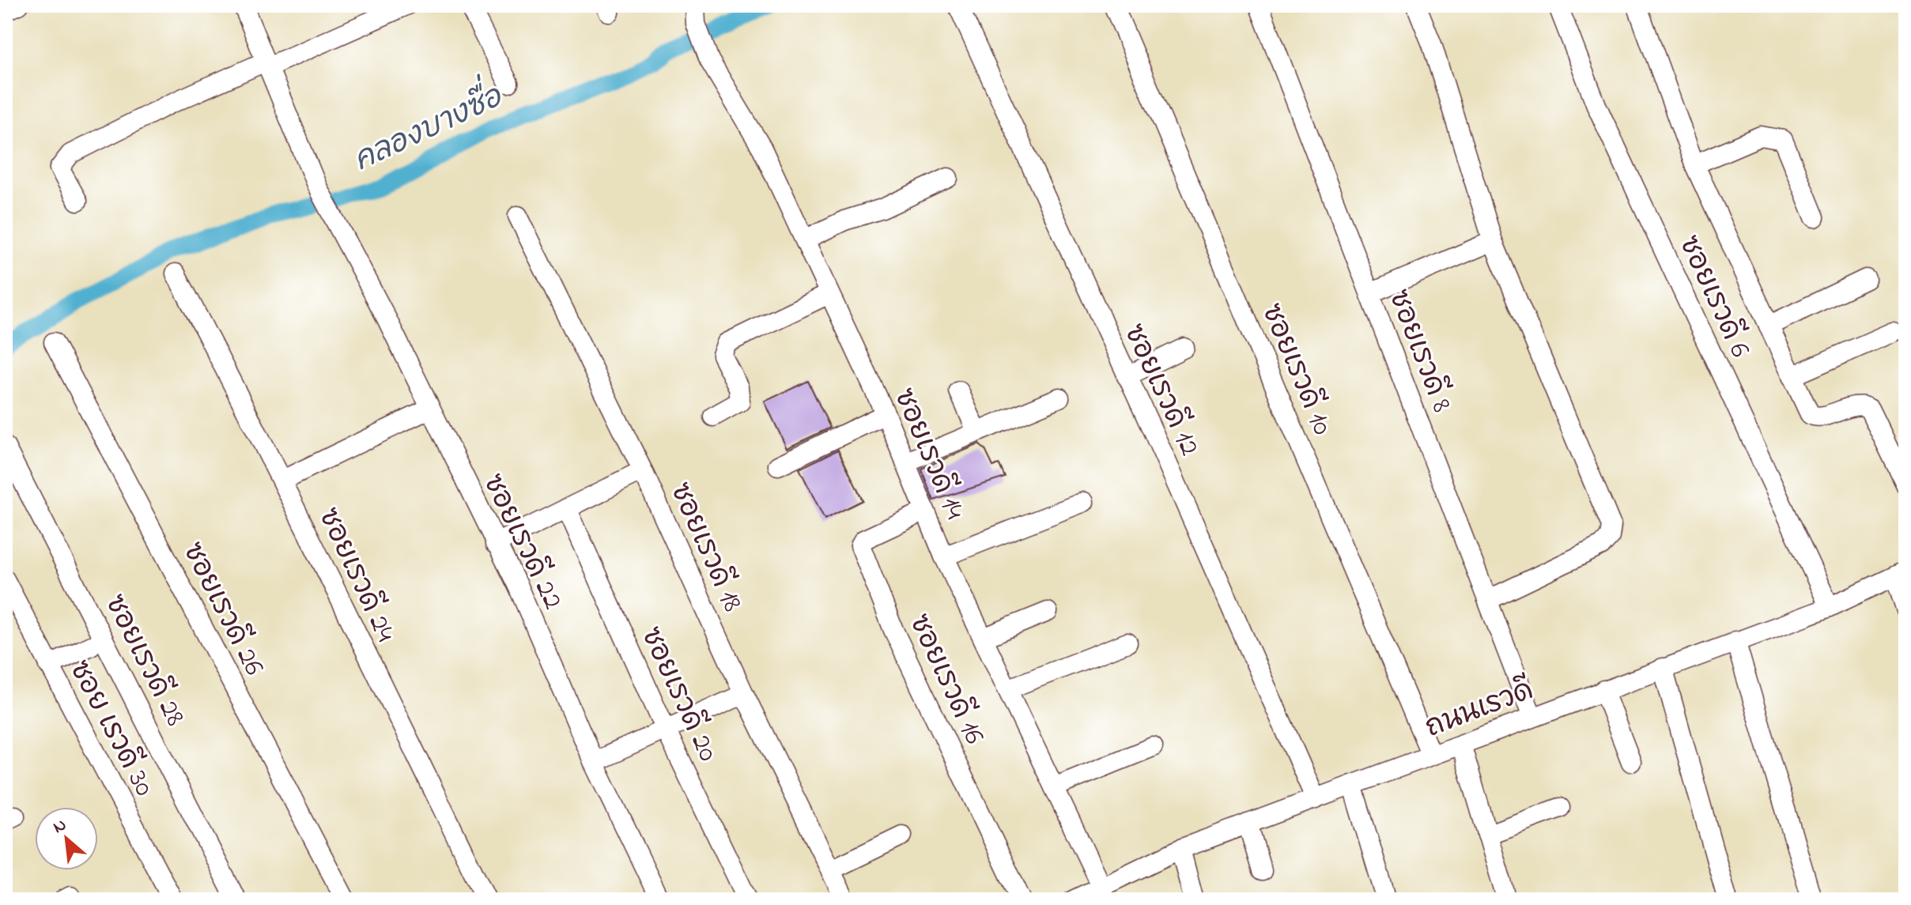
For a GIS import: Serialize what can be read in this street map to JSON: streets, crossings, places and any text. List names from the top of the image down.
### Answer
{
  "streets": {
    "street": [
      "ซอยเรวดี 6",
      "ซอยเรวดี 8",
      "ซอยเรวดี 10",
      "ซอยเรวดี 12",
      "ซอยเรวดี 14",
      "ซอยเรวดี 22",
      "ซอยเรวดี 18",
      "ซอยเรวดี 24",
      "ซอยเรวดี 26",
      "ซอยเรวดี 28",
      "ซอยเรวดี 16",
      "ซอยเรวดี 20",
      "ถนนเรวดี",
      "ซอย เรวดี 30"
    ]
  },
  "crossings": [
    ["ซอยเรวดี 6", "ถนนเรวดี"],
    ["ซอยเรวดี 8", "ถนนเรวดี"],
    ["ซอยเรวดี 10", "ถนนเรวดี"],
    ["ซอยเรวดี 12", "ถนนเรวดี"],
    ["ซอยเรวดี 14", "ซอยเรวดี 16"],
    ["ซอยเรวดี 14", "ถนนเรวดี"]
  ],
  "water": ["คลองบางซื่อ"],
  "north": "top left"
}
